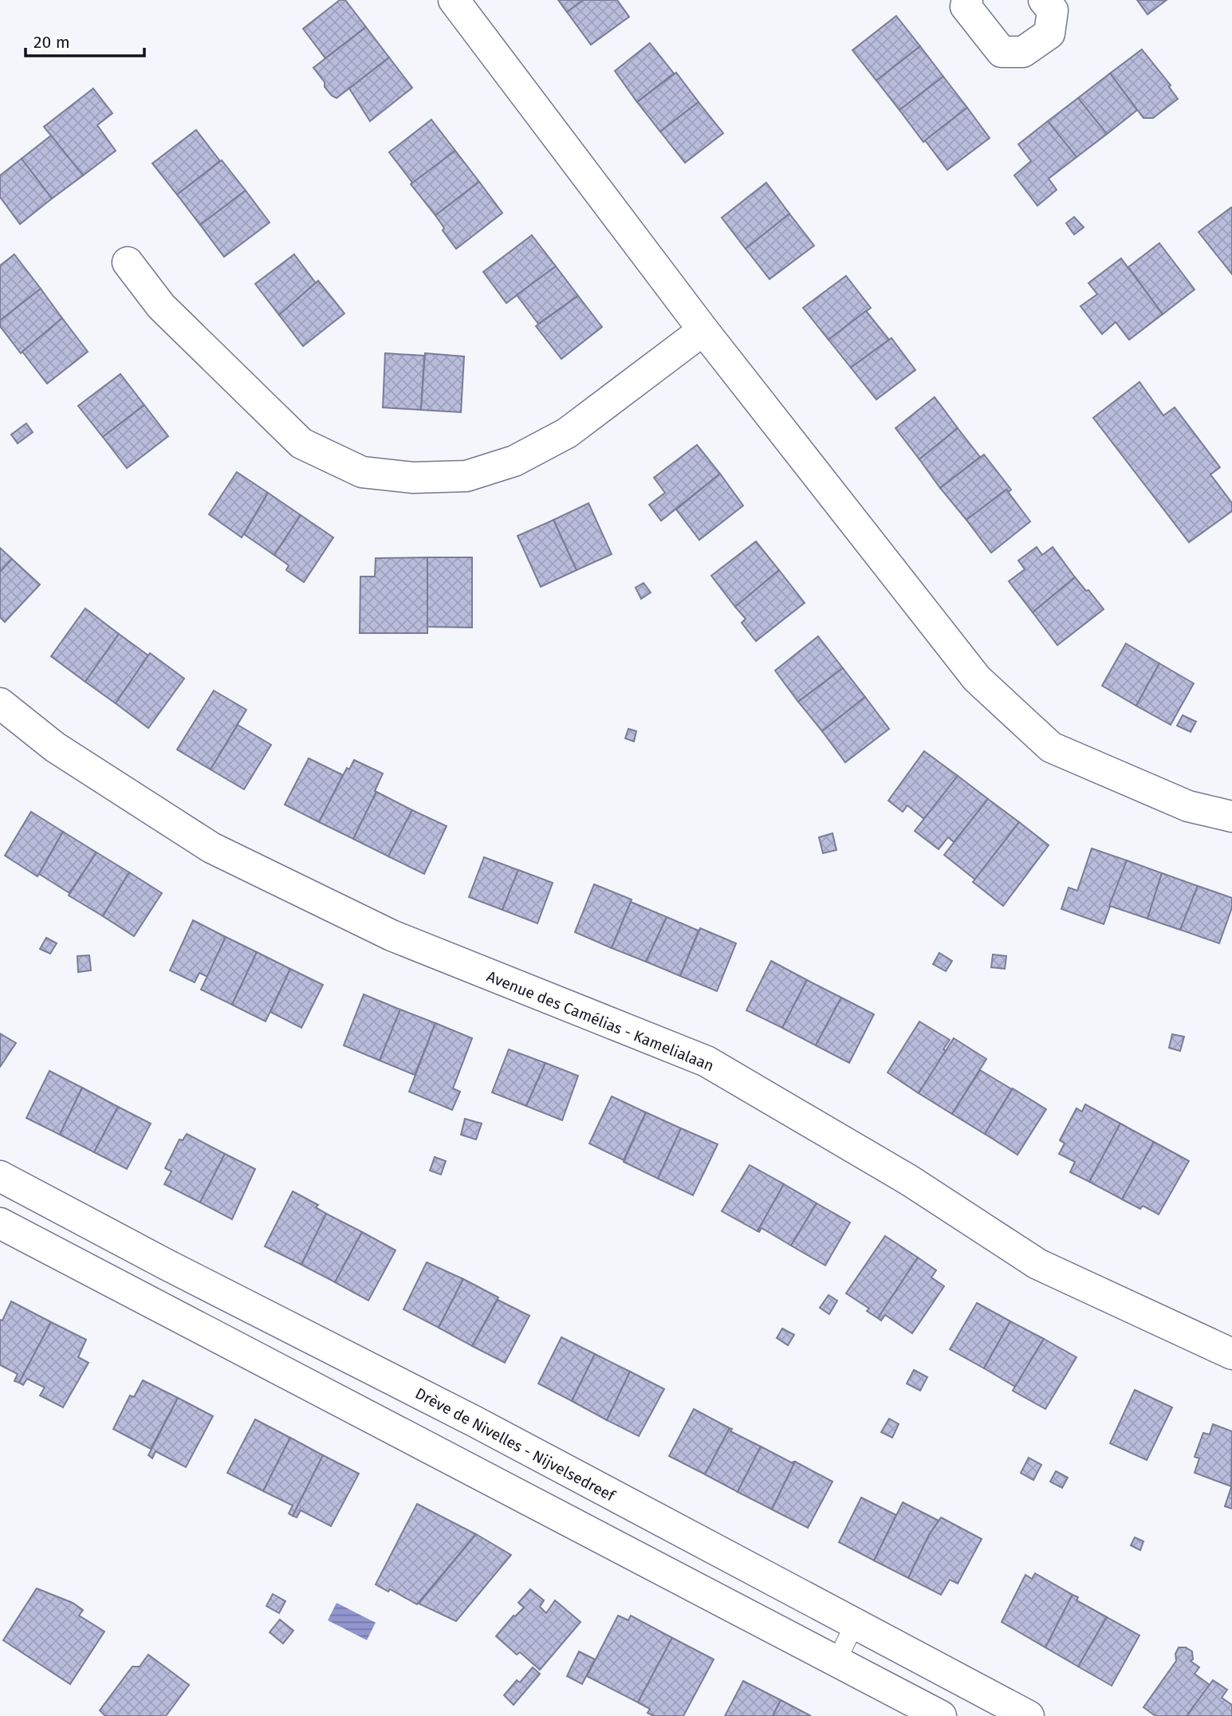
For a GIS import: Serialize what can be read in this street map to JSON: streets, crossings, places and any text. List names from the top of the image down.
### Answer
{
  "streets": {
    "street": ["Avenue des Camélias - Kamelialaan", "Drève de Nivelles - Nijvelsedreef"]
  },
  "scale_bar": "20 m"
}
